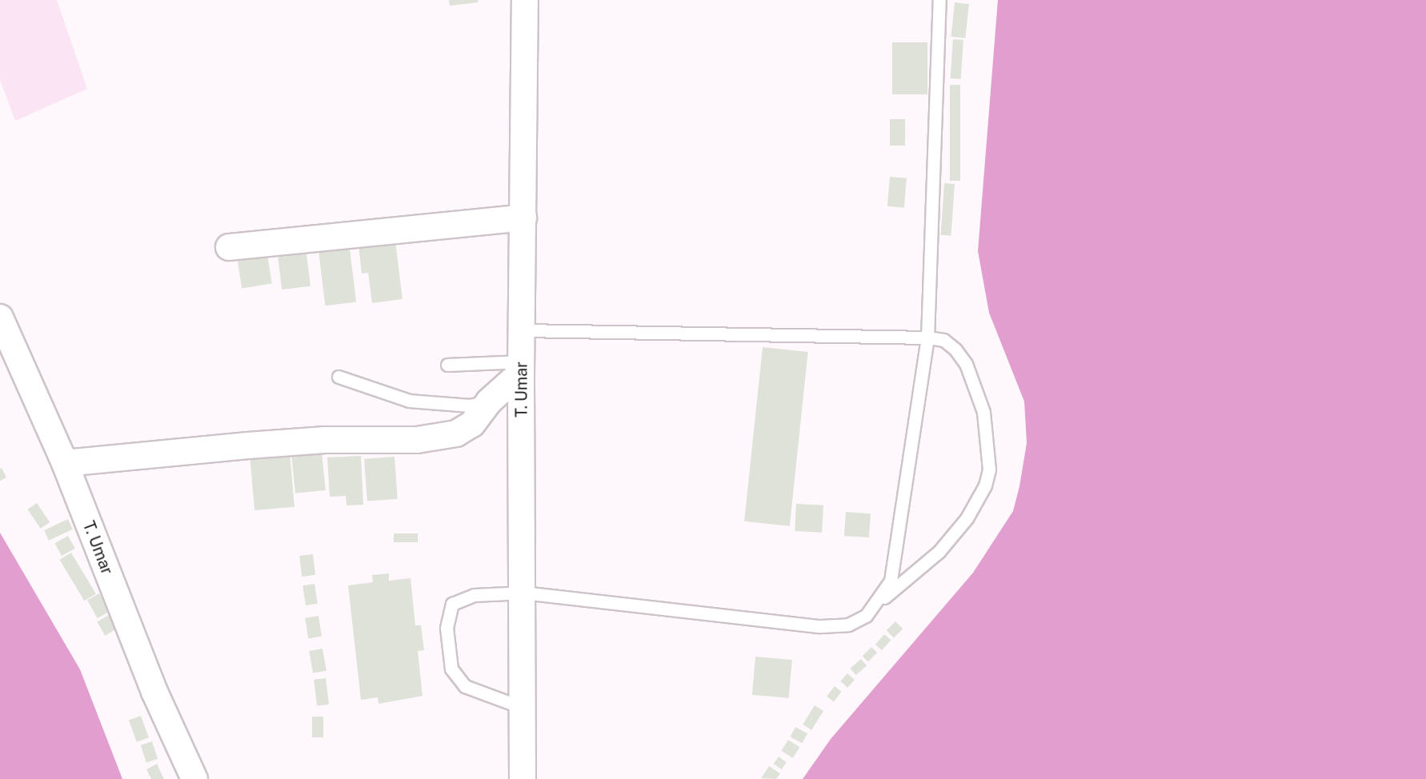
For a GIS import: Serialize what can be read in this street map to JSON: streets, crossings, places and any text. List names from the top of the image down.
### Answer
{
  "streets": {
    "street": ["T. Umar"]
  }
}
